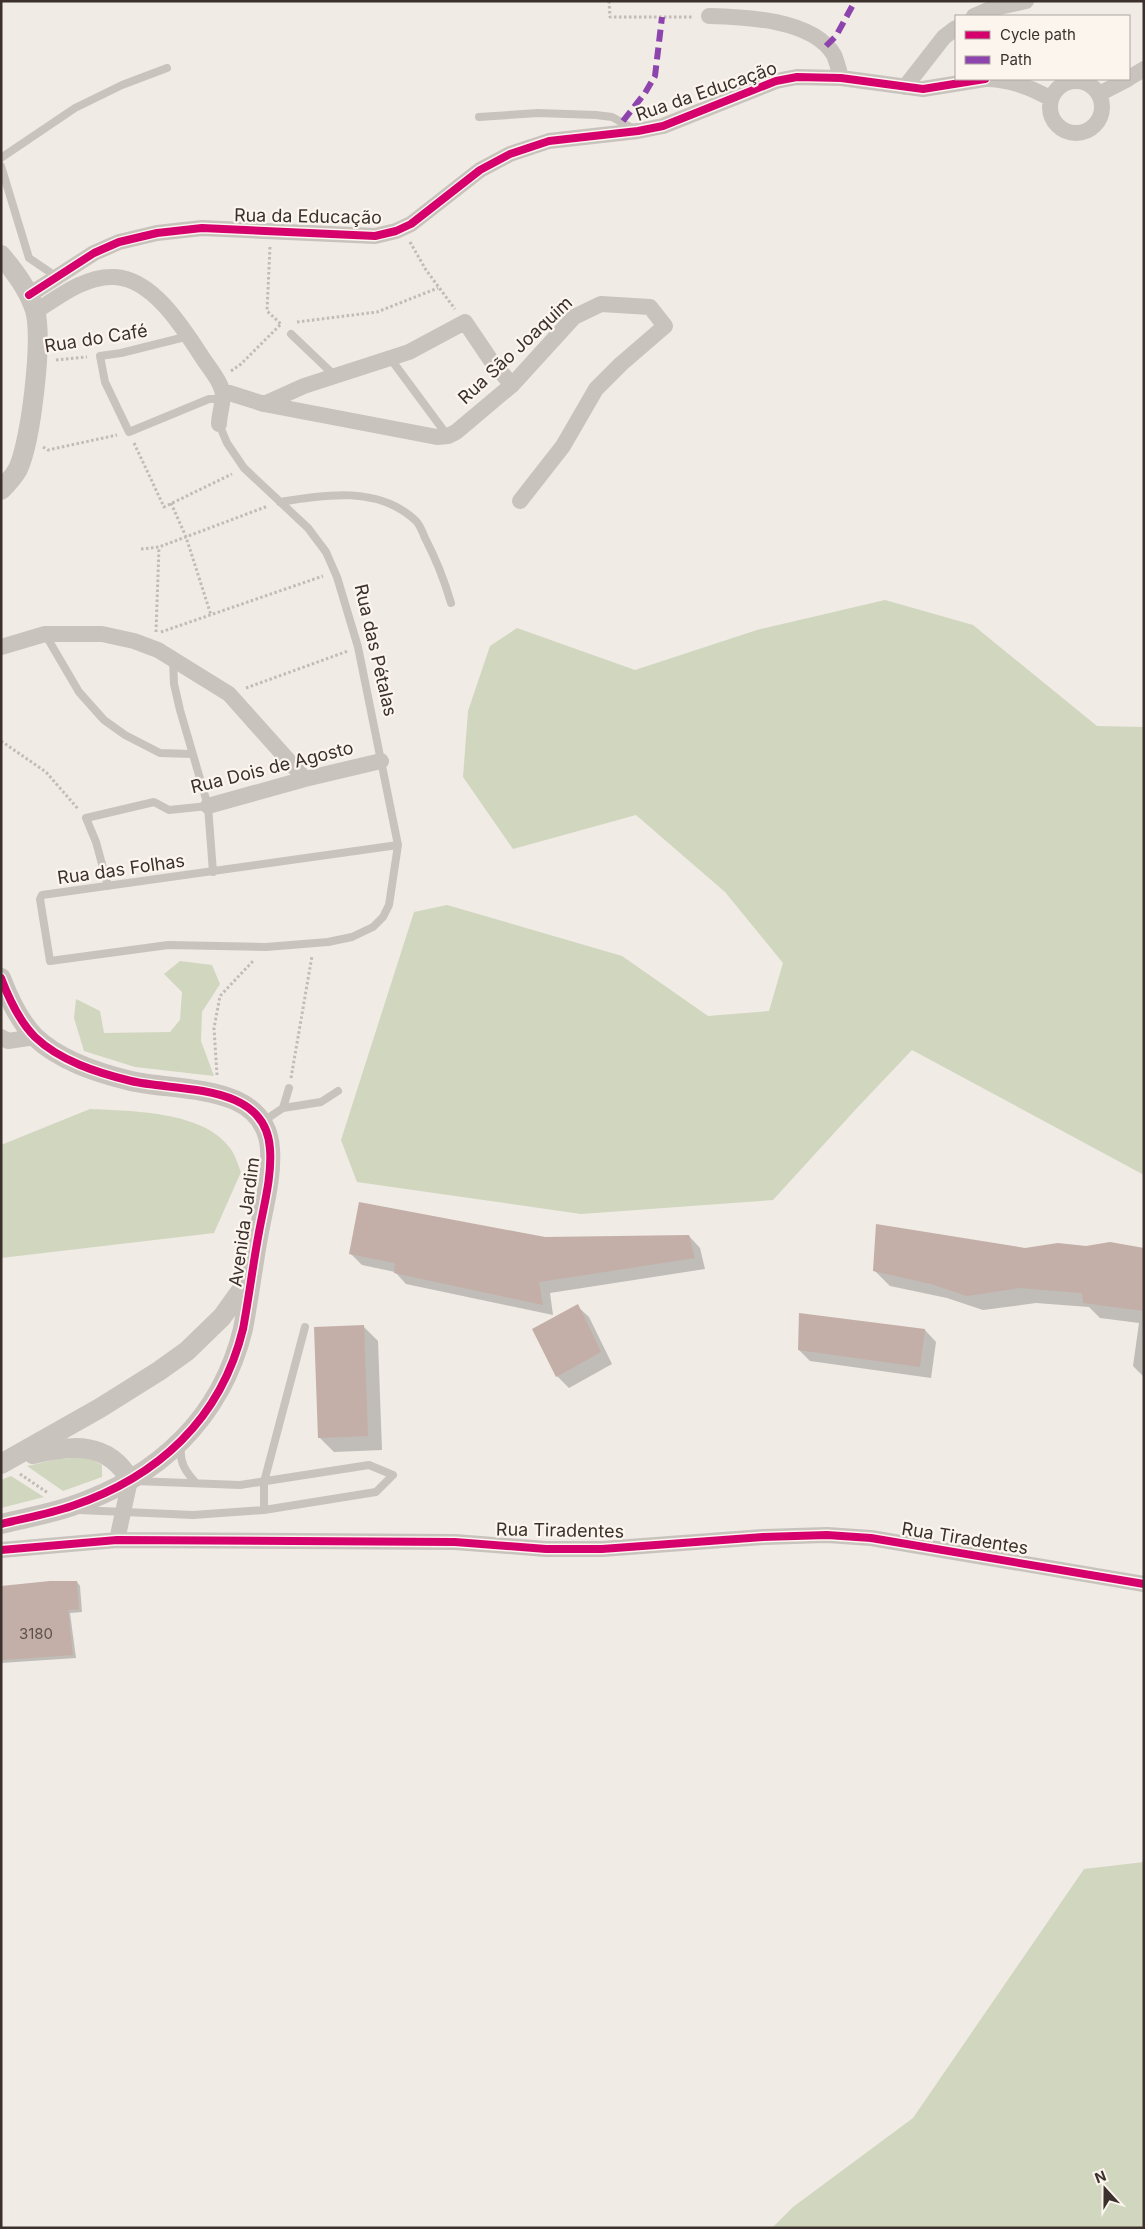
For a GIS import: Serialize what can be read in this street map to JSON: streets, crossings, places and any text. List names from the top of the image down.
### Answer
{
  "streets": {
    "street": [
      "Rua da Educação",
      "Rua São Joaquim",
      "Rua das Pétalas",
      "Rua Dois de Agosto",
      "Avenida Jardim",
      "Rua Tiradentes"
    ],
    "lane": ["Rua do Café", "Rua das Folhas"]
  },
  "crossings": [
    ["Rua das Pétalas", "Rua Dois de Agosto"],
    ["Rua das Pétalas", "Rua das Folhas"]
  ],
  "house_numbers": ["3180"],
  "legend": ["Cycle path", "Path"],
  "north": "top"
}
